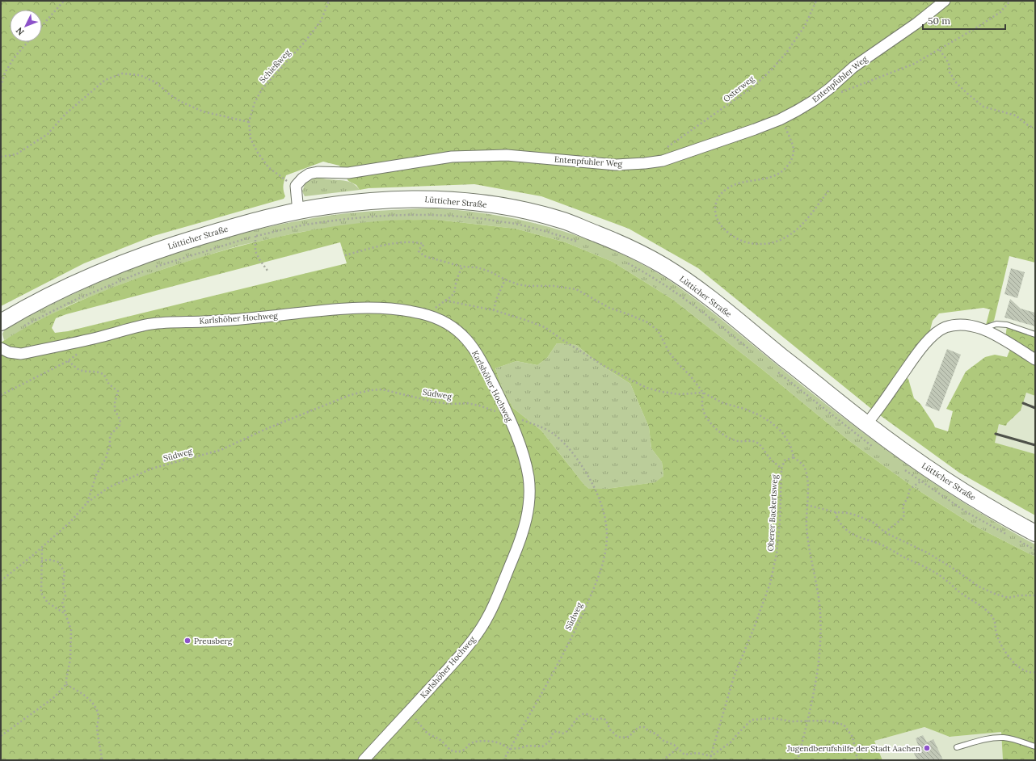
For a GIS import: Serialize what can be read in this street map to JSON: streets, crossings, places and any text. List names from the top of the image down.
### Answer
{
  "streets": {
    "main road": ["Lütticher Straße"],
    "street": ["Entenpfuhler Weg", "Karlshöher Hochweg"],
    "path": [
      "Schießweg",
      "Osterweg",
      "Südweg",
      "Oberer Backertsweg"
    ]
  },
  "crossings": [
    ["Schießweg", "Entenpfuhler Weg"],
    ["Karlshöher Hochweg", "Südweg"]
  ],
  "places": ["Preusberg", "Jugendberufshilfe der Stadt Aachen"],
  "scale_bar": "50 m",
  "north": "bottom left"
}
